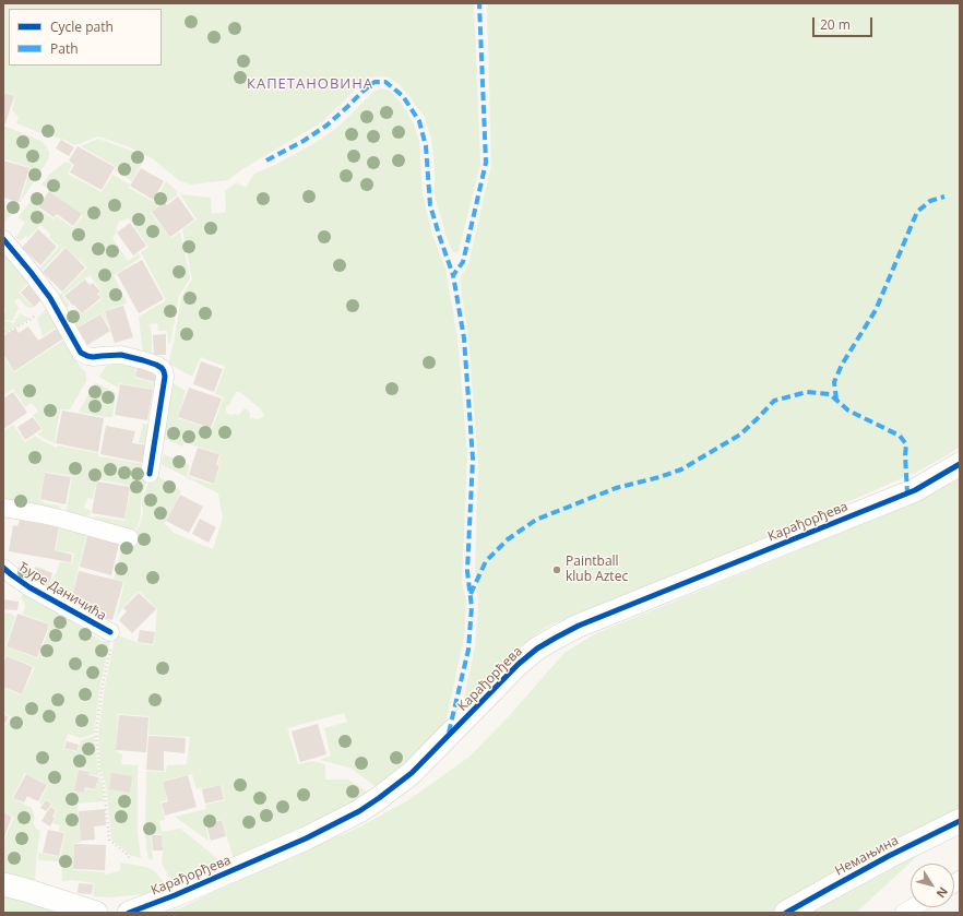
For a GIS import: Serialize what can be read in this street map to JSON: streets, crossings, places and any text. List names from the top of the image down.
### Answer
{
  "streets": {
    "main road": ["Немањина"],
    "street": ["Карађорђева", "Ђуре Даничића"]
  },
  "districts": ["КАПЕТАНОВИНА"],
  "places": ["Paintball klub Aztec"],
  "legend": ["Cycle path", "Path"],
  "scale_bar": "20 m",
  "north": "bottom right"
}
